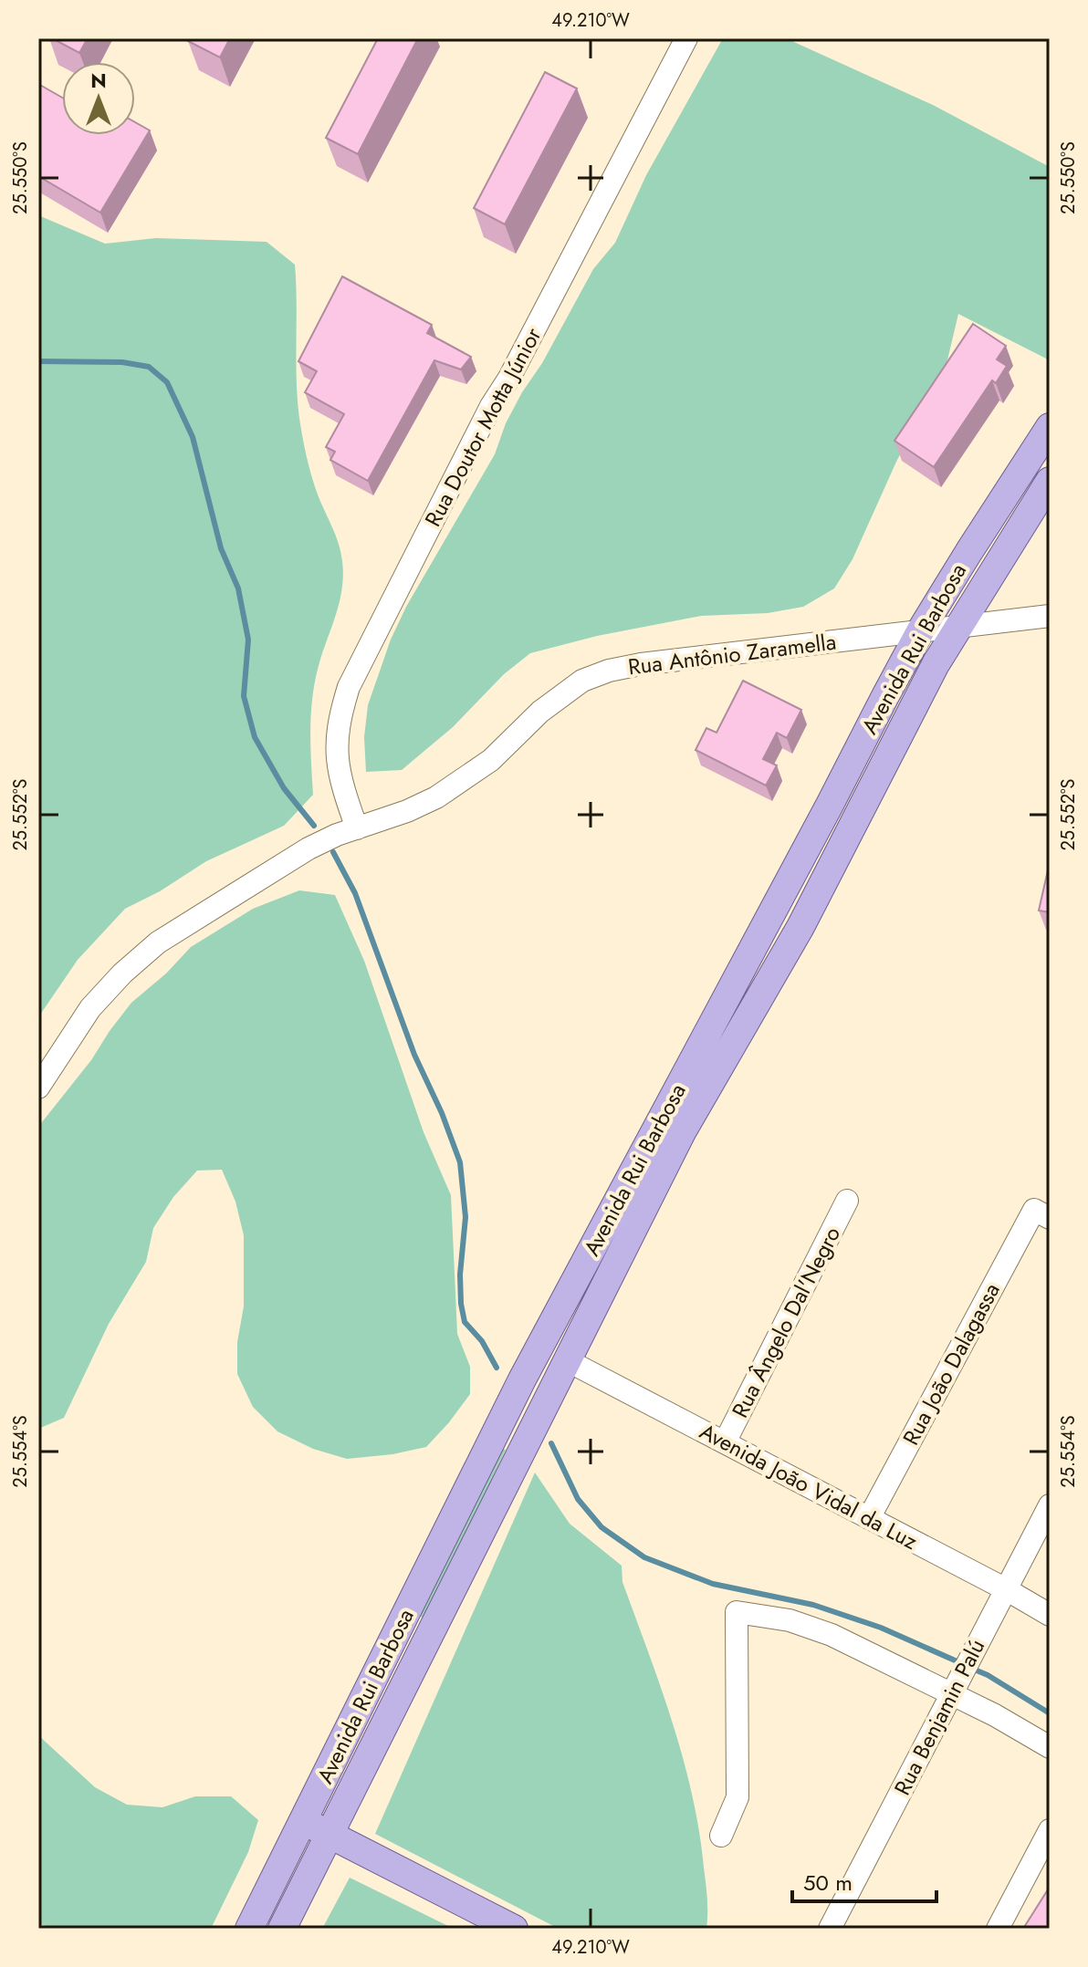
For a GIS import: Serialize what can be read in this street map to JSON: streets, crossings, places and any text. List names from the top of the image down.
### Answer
{
  "streets": {
    "main road": ["Avenida Rui Barbosa"],
    "street": [
      "Rua Doutor Motta Júnior",
      "Rua Antônio Zaramella",
      "Rua Ângelo Dal'Negro",
      "Rua João Dalagassa",
      "Avenida João Vidal da Luz",
      "Rua Benjamin Palú"
    ]
  },
  "crossings": [
    ["Rua Doutor Motta Júnior", "Rua Antônio Zaramella"],
    ["Avenida Rui Barbosa", "Rua Antônio Zaramella"],
    ["Avenida Rui Barbosa", "Avenida João Vidal da Luz"],
    ["Rua Ângelo Dal'Negro", "Avenida João Vidal da Luz"],
    ["Rua João Dalagassa", "Avenida João Vidal da Luz"],
    ["Avenida João Vidal da Luz", "Rua Benjamin Palú"]
  ],
  "scale_bar": "50 m",
  "north": "top",
  "coordinates": [
    "49.210°W",
    "25.550°S",
    "25.552°S",
    "25.554°S"
  ]
}
